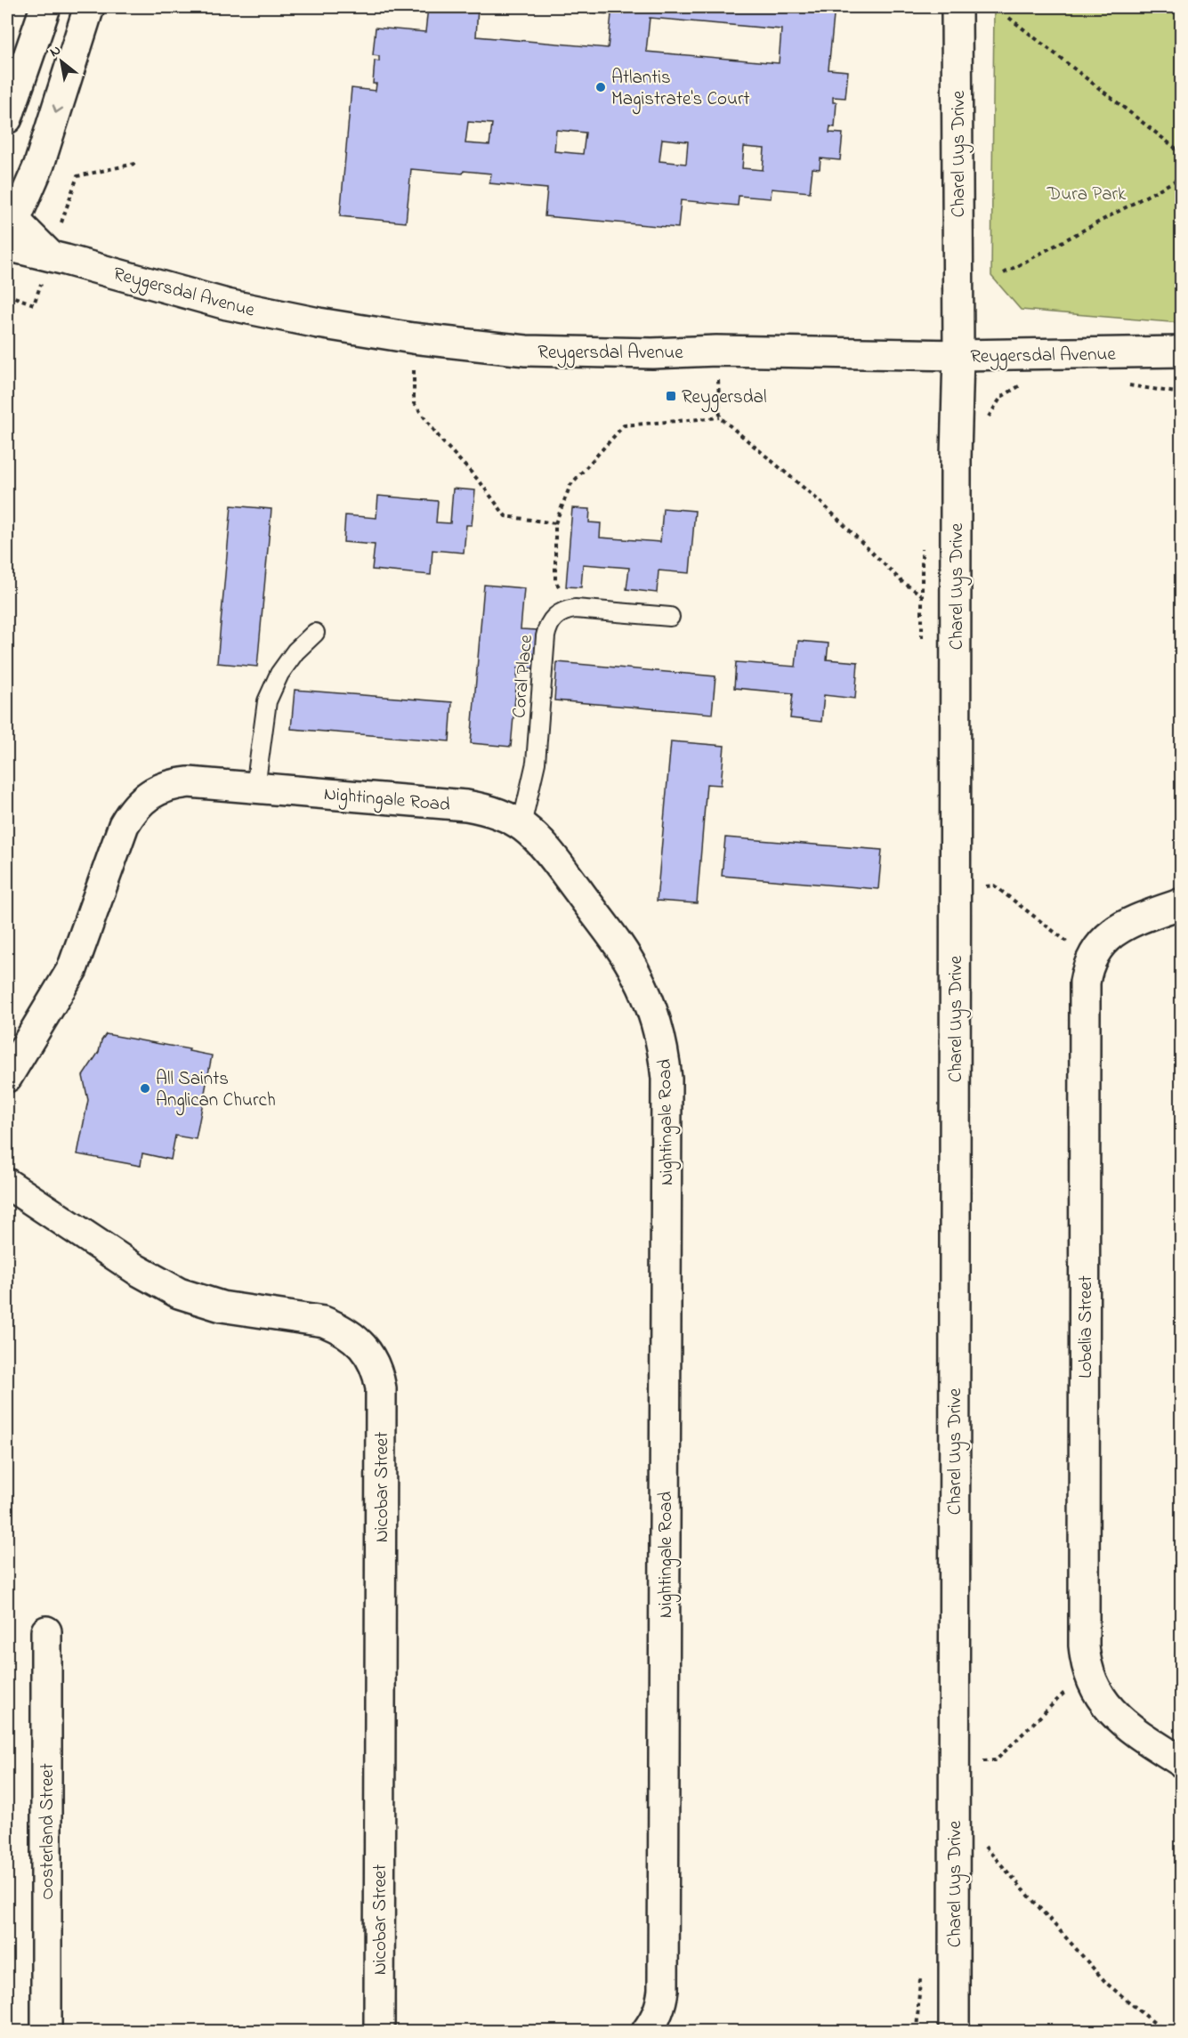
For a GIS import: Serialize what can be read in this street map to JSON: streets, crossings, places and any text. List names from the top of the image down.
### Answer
{
  "streets": {
    "street": [
      "Charel Uys Drive",
      "Reygersdal Avenue",
      "Nightingale Road",
      "Lobelia Street",
      "Nicobar Street",
      "Oosterland Street"
    ],
    "lane": ["Coral Place"]
  },
  "crossings": [
    ["Charel Uys Drive", "Reygersdal Avenue"],
    ["Coral Place", "Nightingale Road"]
  ],
  "parks": ["Dura Park"],
  "places": {
    "other": ["Atlantis Magistrate's Court", "All Saints Anglican Church"],
    "transit": ["Reygersdal"]
  },
  "north": "top left"
}
